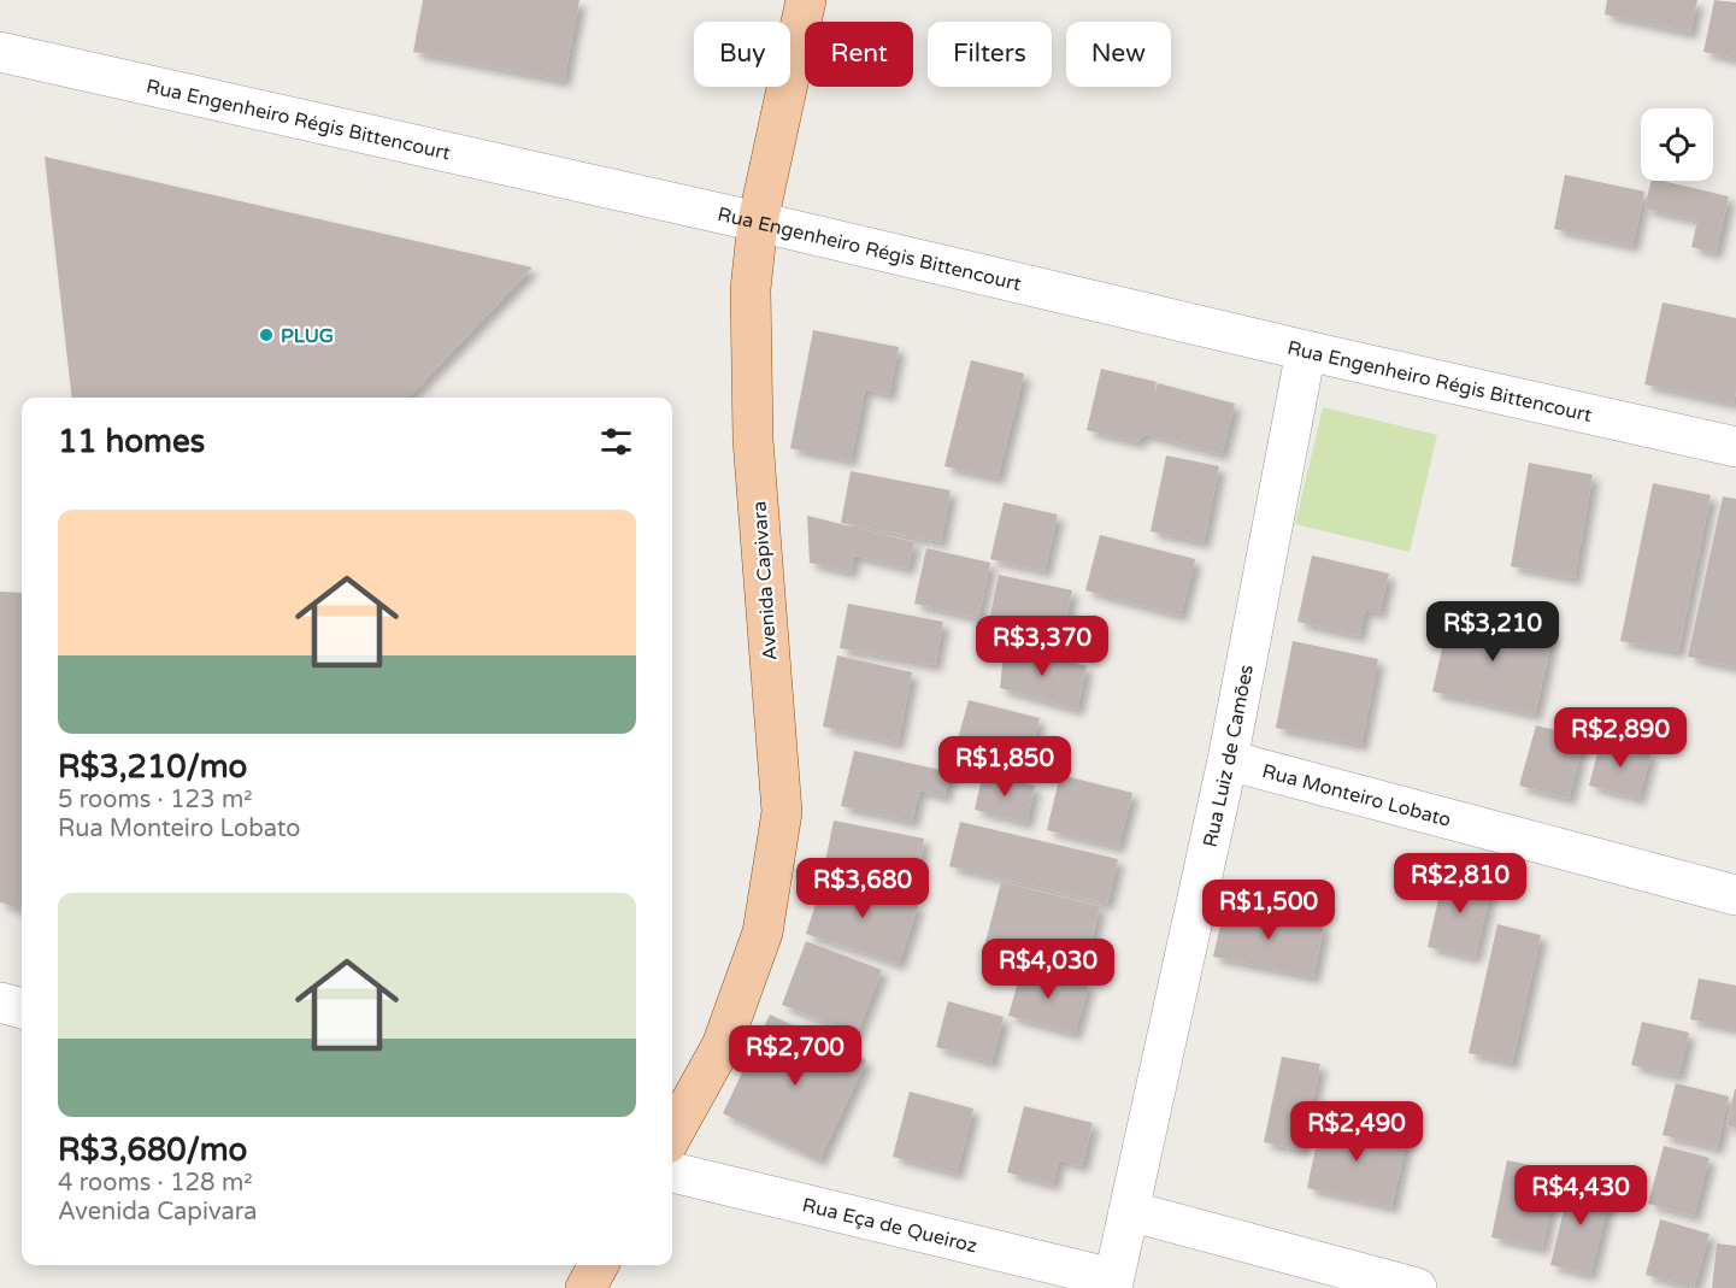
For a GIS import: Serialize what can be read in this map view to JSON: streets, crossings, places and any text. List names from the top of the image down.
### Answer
{
  "streets": {
    "main road": ["Avenida Capivara"],
    "street": [
      "Rua Engenheiro Régis Bittencourt",
      "Rua Luiz de Camões",
      "Rua Monteiro Lobato",
      "Rua Eça de Queiroz"
    ]
  },
  "crossings": [
    ["Rua Engenheiro Régis Bittencourt", "Avenida Capivara"],
    ["Rua Engenheiro Régis Bittencourt", "Rua Luiz de Camões"],
    ["Rua Luiz de Camões", "Rua Monteiro Lobato"],
    ["Rua Luiz de Camões", "Rua Eça de Queiroz"]
  ],
  "places": ["PLUG"],
  "page": {
    "chip": [
      "Buy",
      "Rent",
      "Filters",
      "New"
    ],
    "heading": "11 homes",
    "list": [
      {
        "name": "R$3,210/mo",
        "note": "5 rooms · 123 m² · Rua Monteiro Lobato"
      },
      {
        "name": "R$3,680/mo",
        "note": "4 rooms · 128 m² · Avenida Capivara"
      }
    ],
    "price": [
      "R$3,210",
      "R$3,370",
      "R$2,890",
      "R$1,850",
      "R$2,810",
      "R$3,680",
      "R$1,500",
      "R$4,030",
      "R$2,700",
      "R$2,490",
      "R$4,430"
    ]
  }
}
